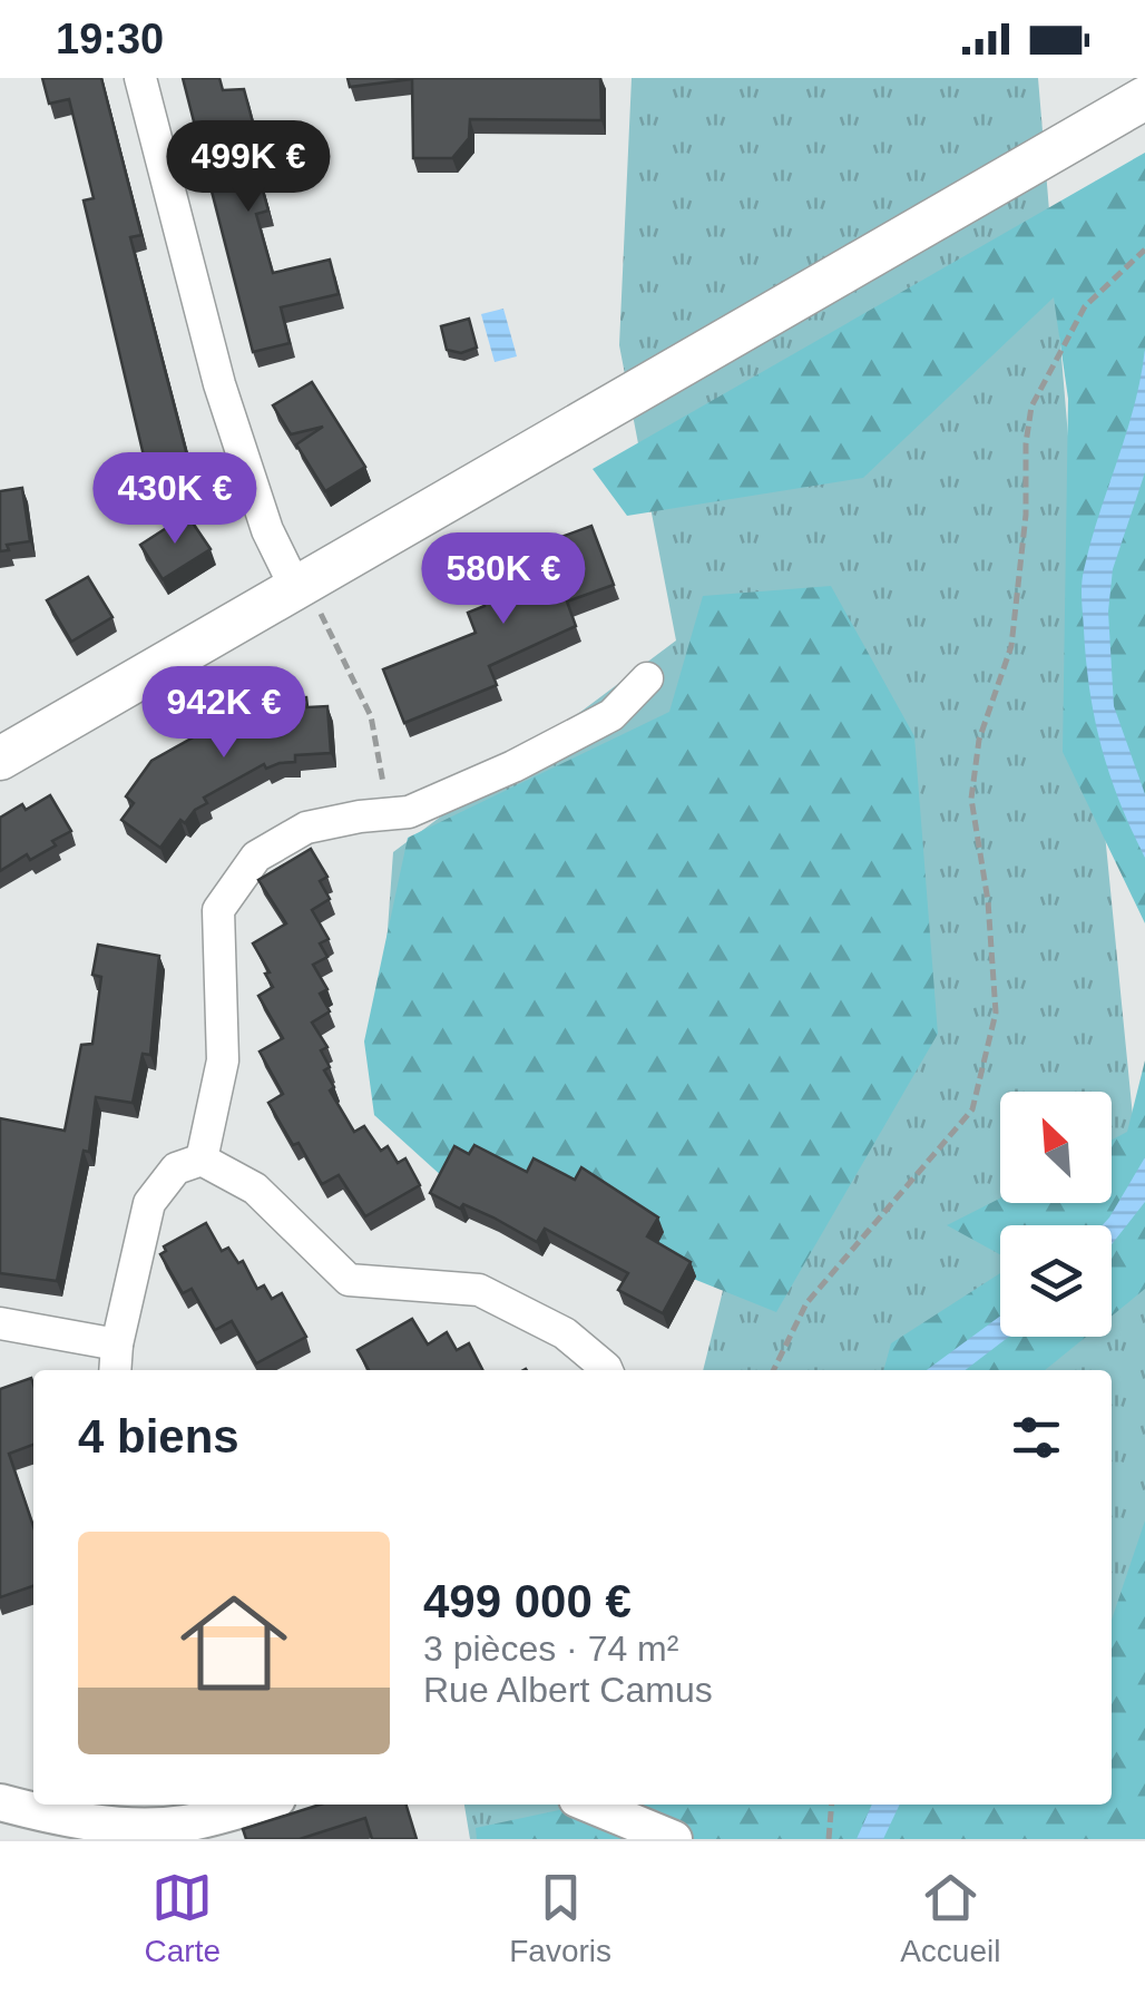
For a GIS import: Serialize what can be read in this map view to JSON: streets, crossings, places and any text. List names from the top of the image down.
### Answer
{
  "north": "top left",
  "page": {
    "status": "19:30",
    "price": [
      "499K €",
      "430K €",
      "580K €",
      "942K €"
    ],
    "heading": "4 biens",
    "list": [
      {
        "name": "499 000 €",
        "note": "3 pièces · 74 m² · Rue Albert Camus"
      }
    ],
    "tabs": ["Carte", "Favoris", "Accueil"]
  }
}
